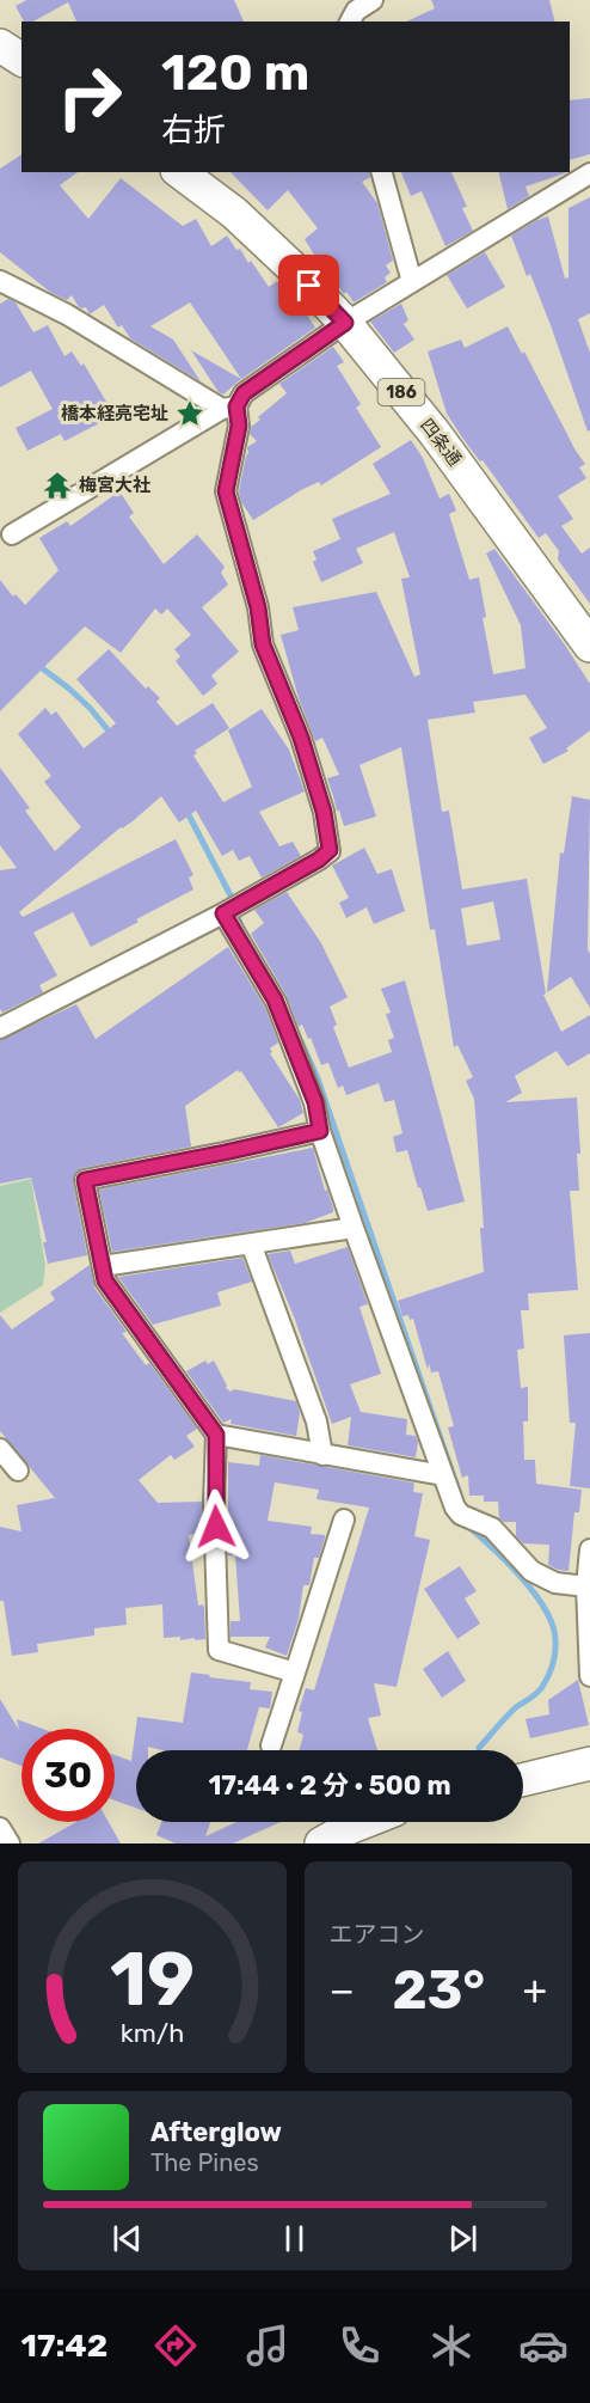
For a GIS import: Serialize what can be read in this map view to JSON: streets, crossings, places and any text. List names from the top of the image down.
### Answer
{
  "streets": {
    "main road": ["186", "四条通"]
  },
  "places": {
    "place": ["橋本経亮宅址"],
    "temple": ["梅宮大社"]
  },
  "page": {
    "turn": ["120 m", "右折"],
    "limit": "30",
    "trip": "17:44 · 2 分 · 500 m",
    "tile": "エアコン",
    "heat": ["−", "23°", "+"],
    "song": ["Afterglow", "The Pines"],
    "tabs": "17:42",
    "gauge": ["19", "km/h"]
  }
}
